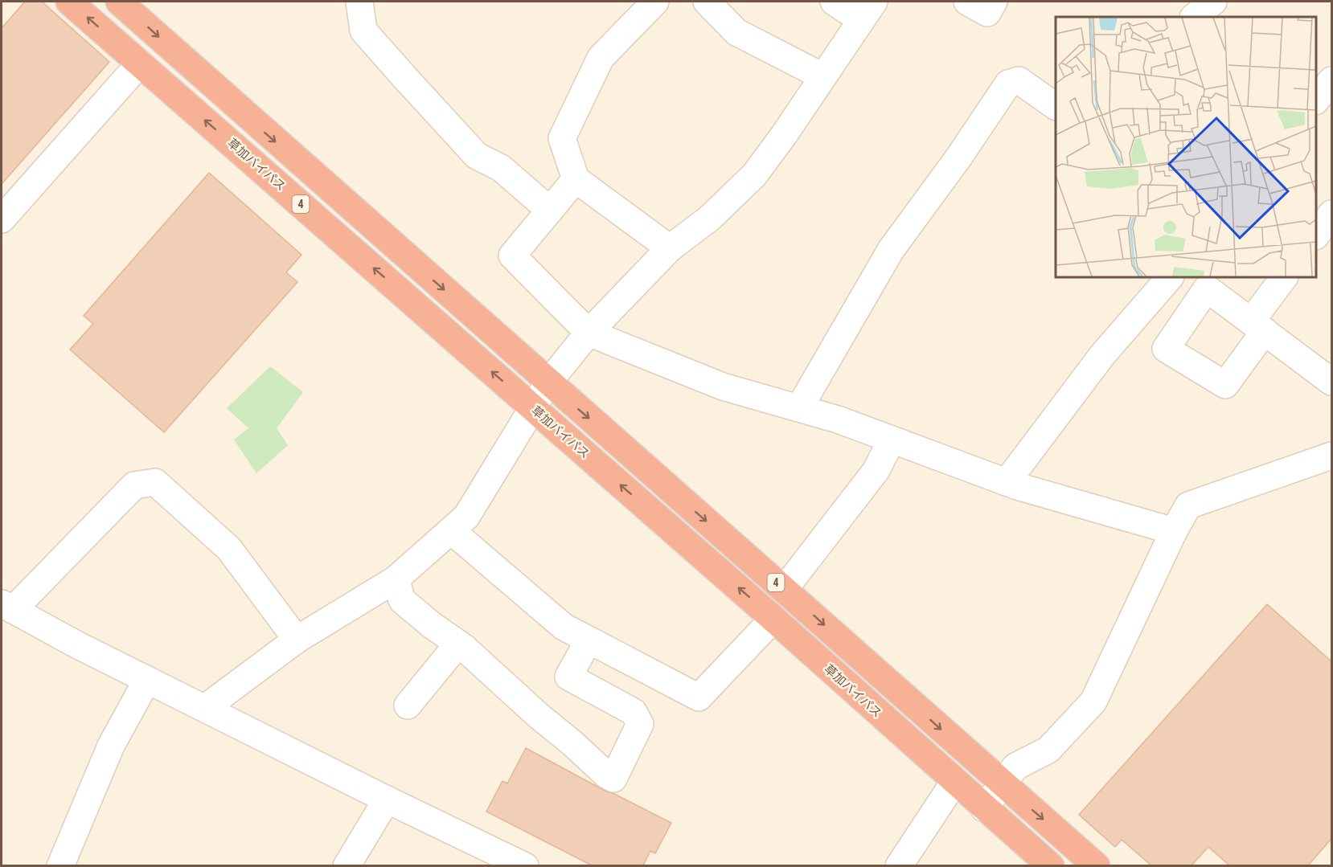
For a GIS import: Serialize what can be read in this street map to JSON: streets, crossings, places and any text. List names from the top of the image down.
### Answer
{
  "streets": {
    "highway": ["草加バイパス", "4"]
  }
}
